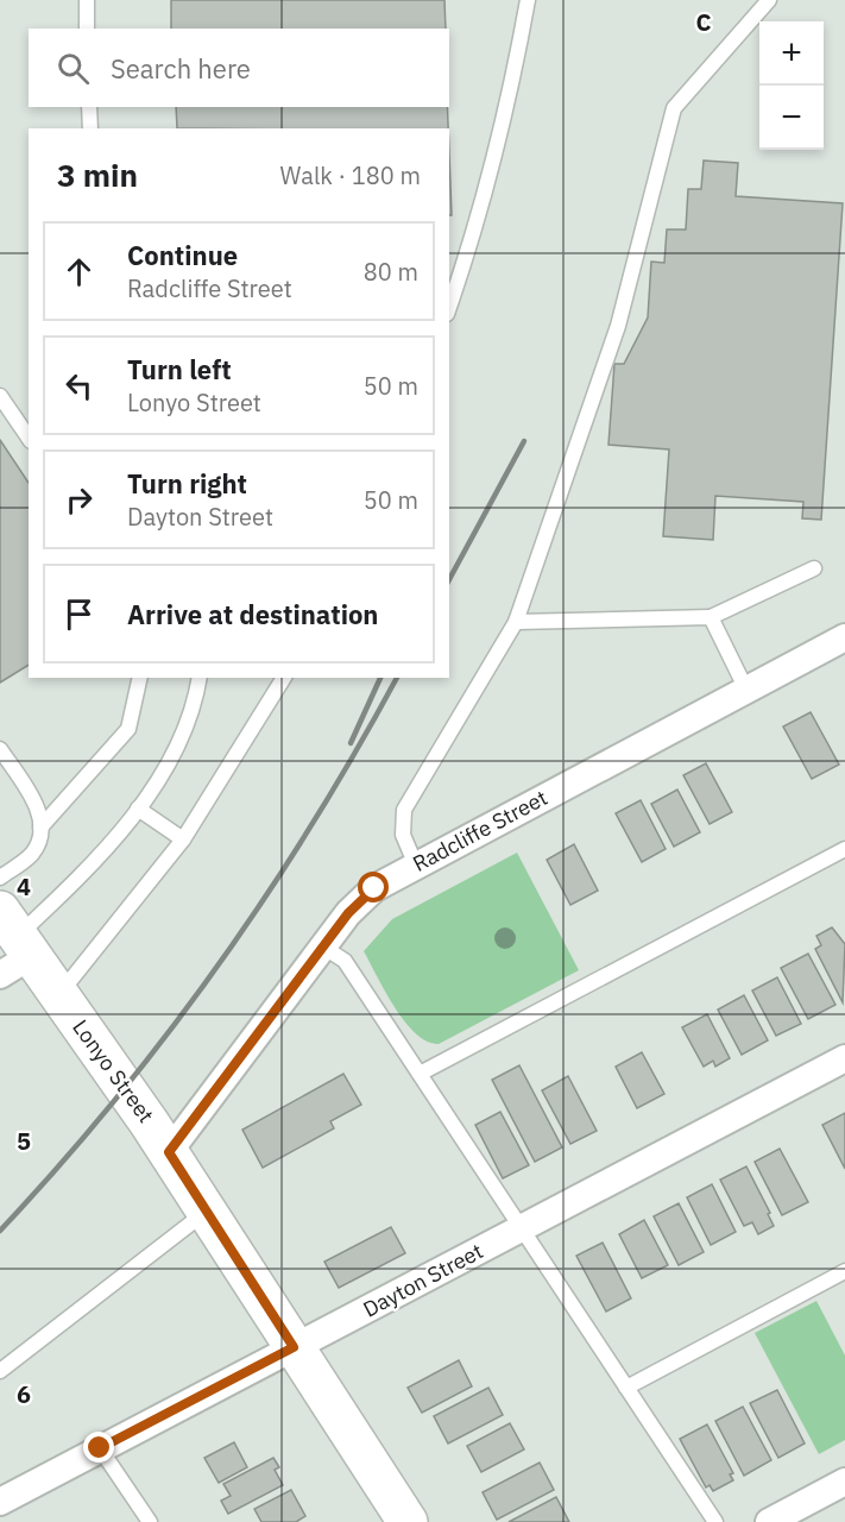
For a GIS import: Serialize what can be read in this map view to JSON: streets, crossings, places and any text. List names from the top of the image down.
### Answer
{
  "streets": {
    "street": ["Radcliffe Street", "Lonyo Street", "Dayton Street"]
  },
  "crossings": [
    ["Radcliffe Street", "Lonyo Street"],
    ["Lonyo Street", "Dayton Street"]
  ],
  "page": {
    "map_buttons": ["+", "−"],
    "search": "Search here",
    "heading": ["3 min", "Walk · 180 m"],
    "list": [
      ["Continue", "Radcliffe Street", "80 m"],
      ["Turn left", "Lonyo Street", "50 m"],
      ["Turn right", "Dayton Street", "50 m"],
      "Arrive at destination"
    ]
  },
  "grid": {
    "columns": ["C"],
    "rows": ["4", "5", "6"]
  }
}
